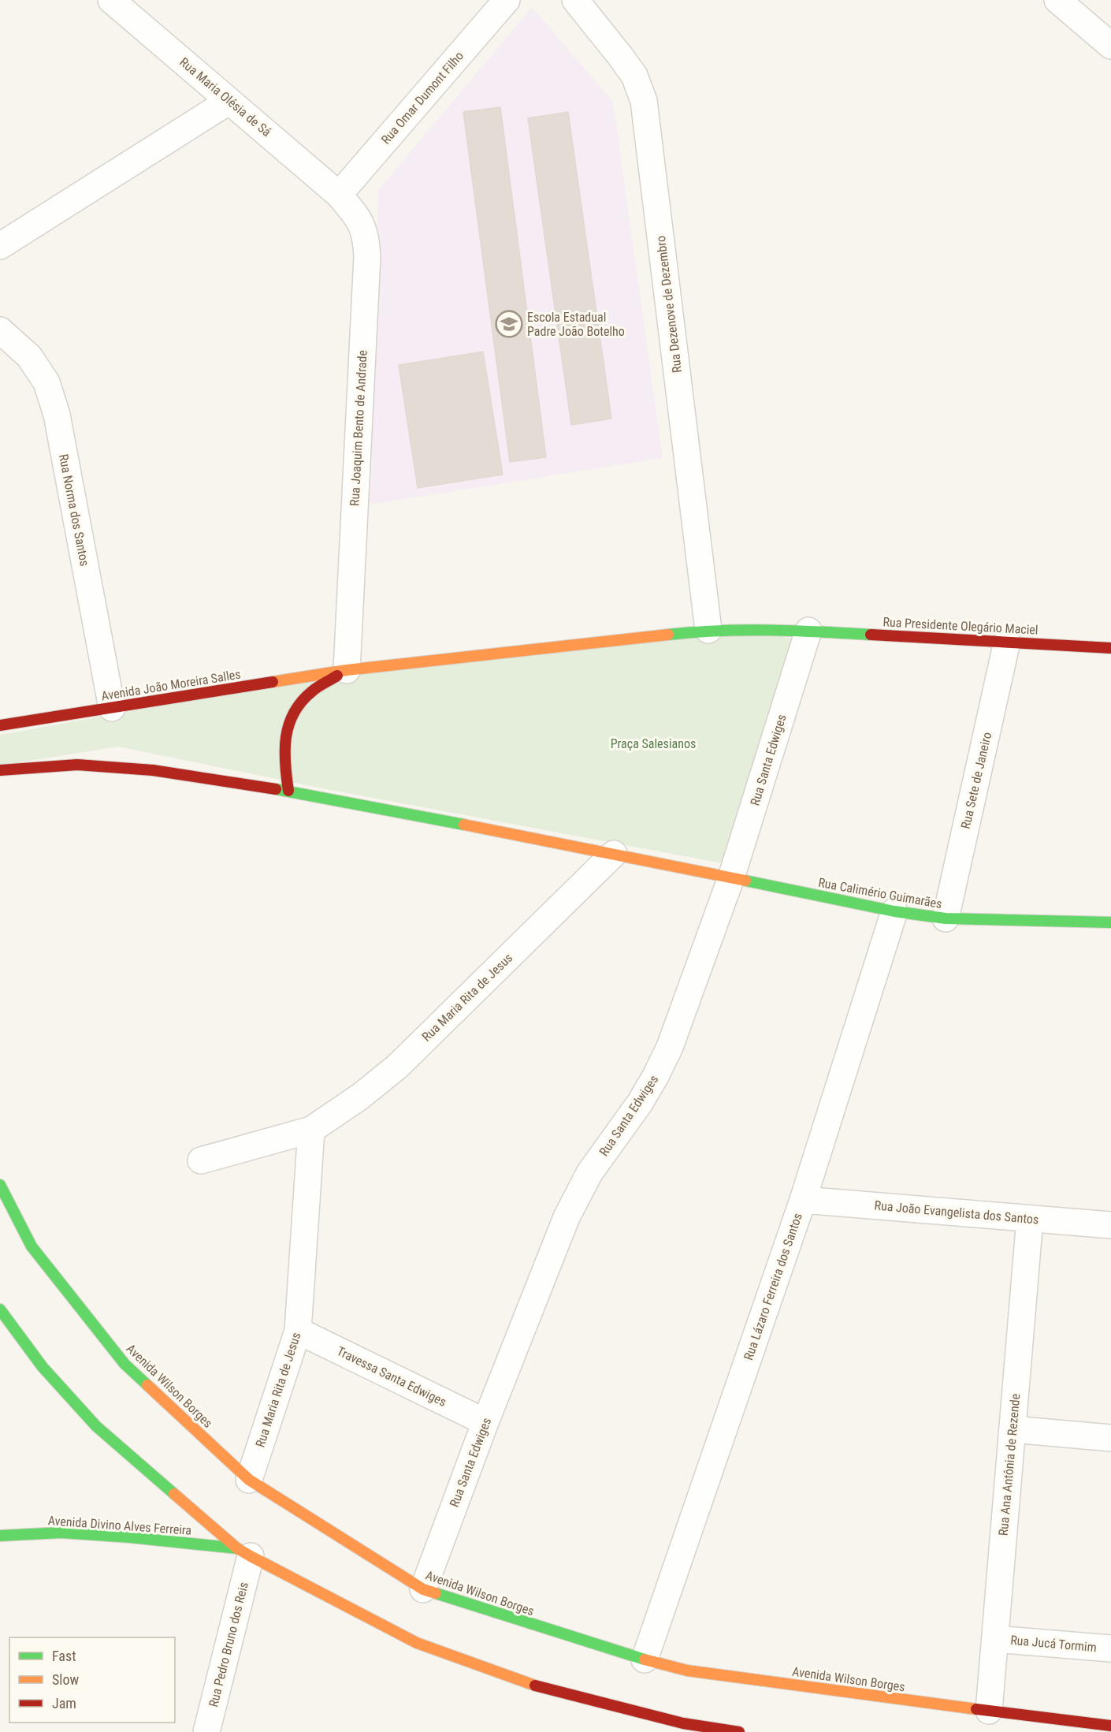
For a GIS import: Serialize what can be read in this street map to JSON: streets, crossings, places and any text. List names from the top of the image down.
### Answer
{
  "streets": {
    "street": [
      "Rua Maria Olésia de Sá",
      "Rua Omar Dumont Filho",
      "Rua Dezenove de Dezembro",
      "Rua Joaquim Bento de Andrade",
      "Rua Norma dos Santos",
      "Rua Presidente Olegário Maciel",
      "Avenida João Moreira Salles",
      "Rua Santa Edwiges",
      "Rua Sete de Janeiro",
      "Rua Calimério Guimarães",
      "Rua Maria Rita de Jesus",
      "Rua João Evangelista dos Santos",
      "Rua Lázaro Ferreira dos Santos",
      "Travessa Santa Edwiges",
      "Avenida Wilson Borges",
      "Rua Ana Antônia de Rezende",
      "Avenida Divino Alves Ferreira",
      "Rua Jucá Tormim",
      "Rua Pedro Bruno dos Reis"
    ]
  },
  "crossings": [
    ["Rua Maria Olésia de Sá", "Rua Omar Dumont Filho"],
    ["Rua Maria Olésia de Sá", "Rua Joaquim Bento de Andrade"],
    ["Rua Omar Dumont Filho", "Rua Joaquim Bento de Andrade"],
    ["Rua Joaquim Bento de Andrade", "Avenida João Moreira Salles"],
    ["Rua Norma dos Santos", "Avenida João Moreira Salles"],
    ["Rua Presidente Olegário Maciel", "Rua Santa Edwiges"],
    ["Rua Presidente Olegário Maciel", "Rua Sete de Janeiro"],
    ["Rua Santa Edwiges", "Rua Calimério Guimarães"],
    ["Rua Santa Edwiges", "Travessa Santa Edwiges"],
    ["Rua Santa Edwiges", "Avenida Wilson Borges"],
    ["Rua Sete de Janeiro", "Rua Calimério Guimarães"],
    ["Rua Calimério Guimarães", "Rua Lázaro Ferreira dos Santos"],
    ["Rua Maria Rita de Jesus", "Travessa Santa Edwiges"],
    ["Rua Maria Rita de Jesus", "Avenida Wilson Borges"],
    ["Rua João Evangelista dos Santos", "Rua Lázaro Ferreira dos Santos"],
    ["Rua João Evangelista dos Santos", "Rua Ana Antônia de Rezende"],
    ["Rua Lázaro Ferreira dos Santos", "Avenida Wilson Borges"],
    ["Avenida Wilson Borges", "Rua Ana Antônia de Rezende"],
    ["Rua Ana Antônia de Rezende", "Rua Jucá Tormim"],
    ["Avenida Divino Alves Ferreira", "Rua Pedro Bruno dos Reis"]
  ],
  "parks": ["Praça Salesianos"],
  "places": {
    "school or university": ["Escola Estadual Padre João Botelho"]
  },
  "legend": ["Fast", "Slow", "Jam"]
}
